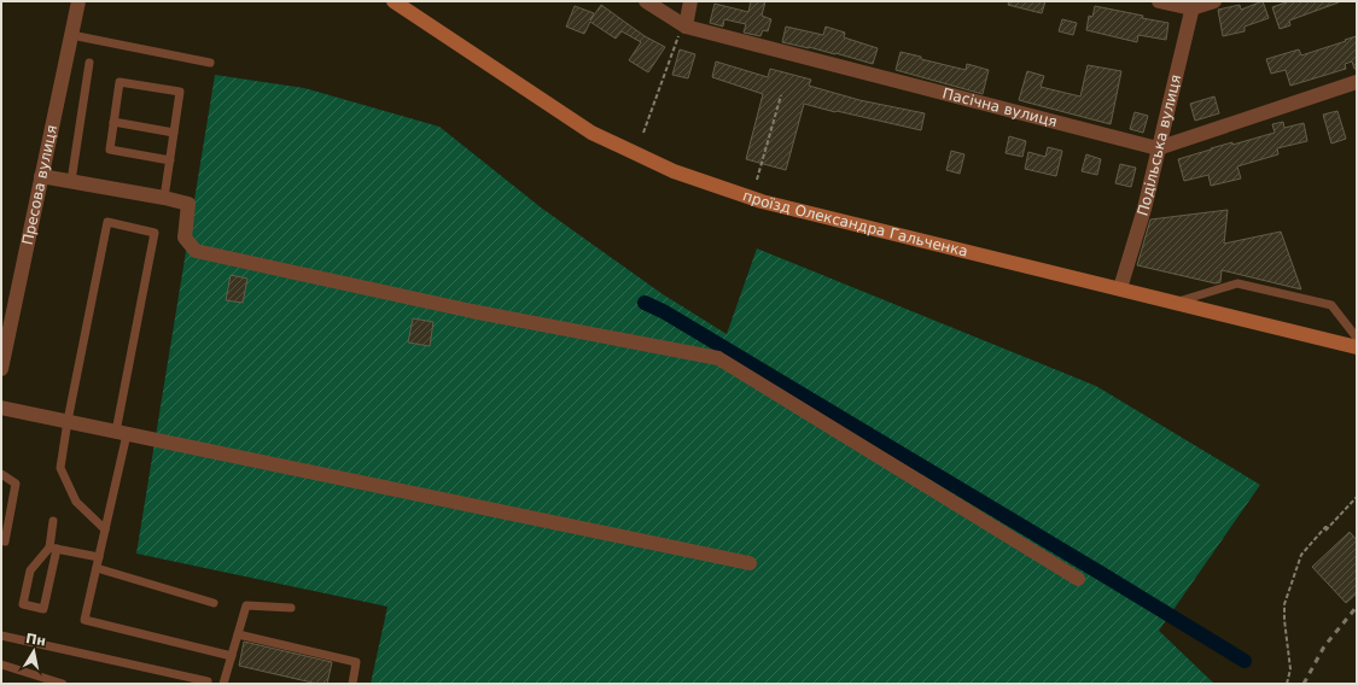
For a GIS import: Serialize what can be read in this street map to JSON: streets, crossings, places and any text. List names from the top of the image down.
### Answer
{
  "streets": {
    "main road": ["проїзд Олександра Гальченка"],
    "street": ["Пасічна вулиця", "Подільська вулиця", "Пресова вулиця"]
  },
  "crossings": [
    ["Пасічна вулиця", "Подільська вулиця"],
    ["Подільська вулиця", "проїзд Олександра Гальченка"]
  ],
  "north": "top"
}
